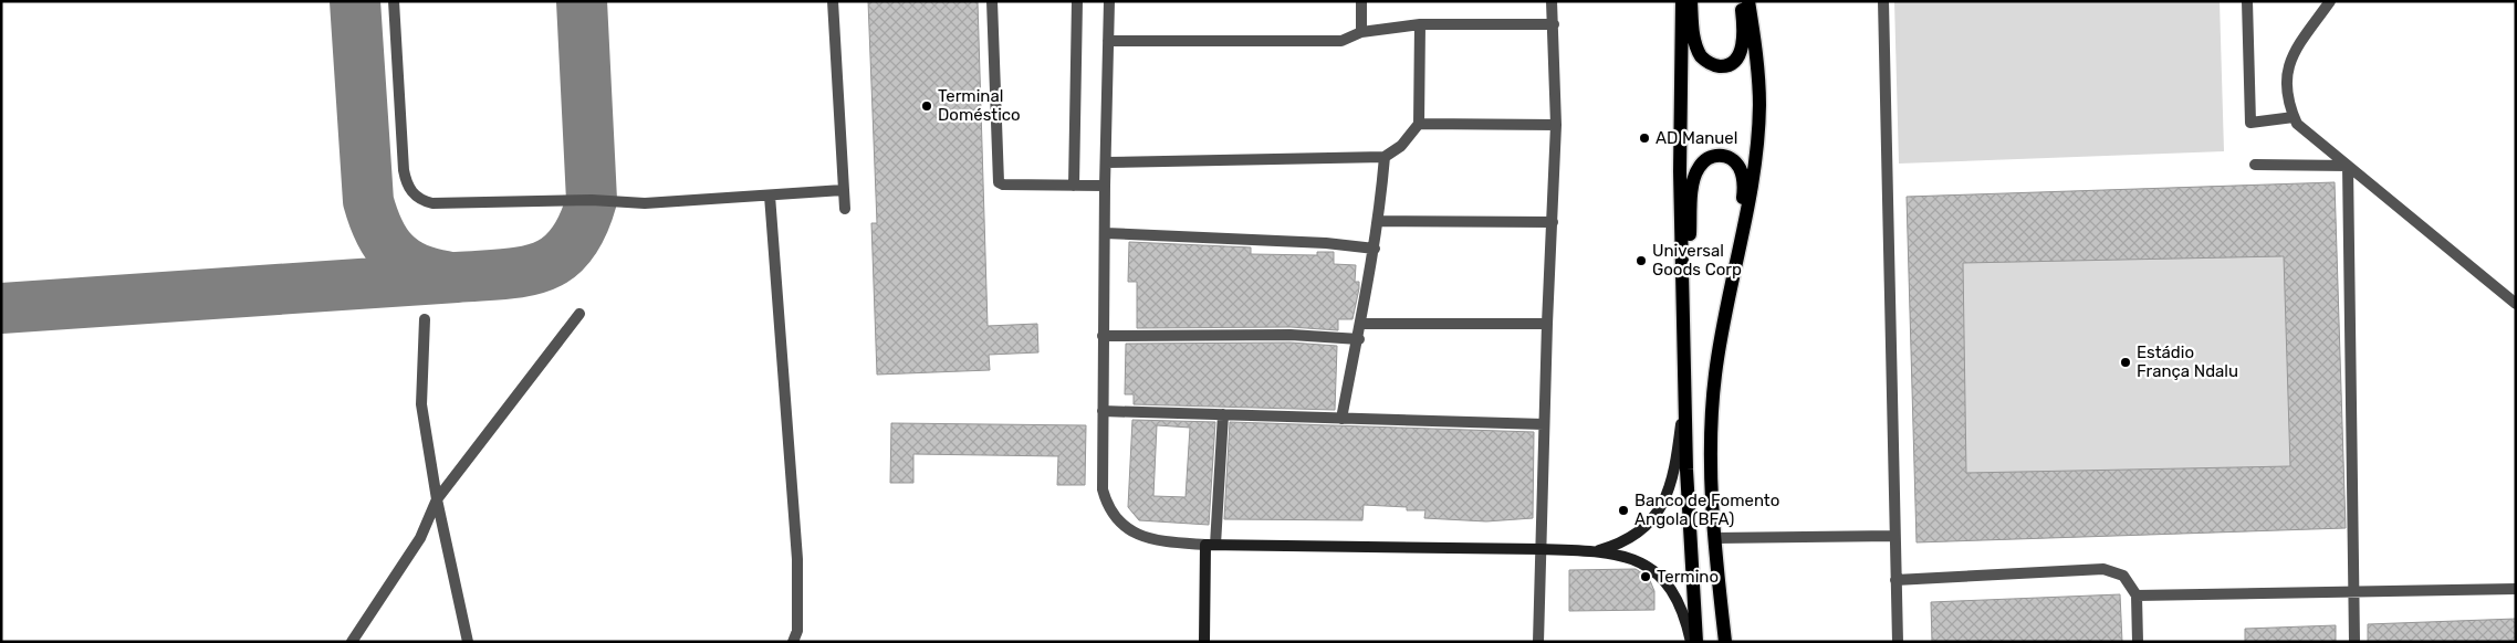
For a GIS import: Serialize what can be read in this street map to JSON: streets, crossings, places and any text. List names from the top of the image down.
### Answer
{
  "places": [
    "Terminal Doméstico",
    "AD Manuel",
    "Universal Goods Corp",
    "Estádio França Ndalu",
    "Banco de Fomento Angola (BFA)",
    "Termino"
  ]
}
